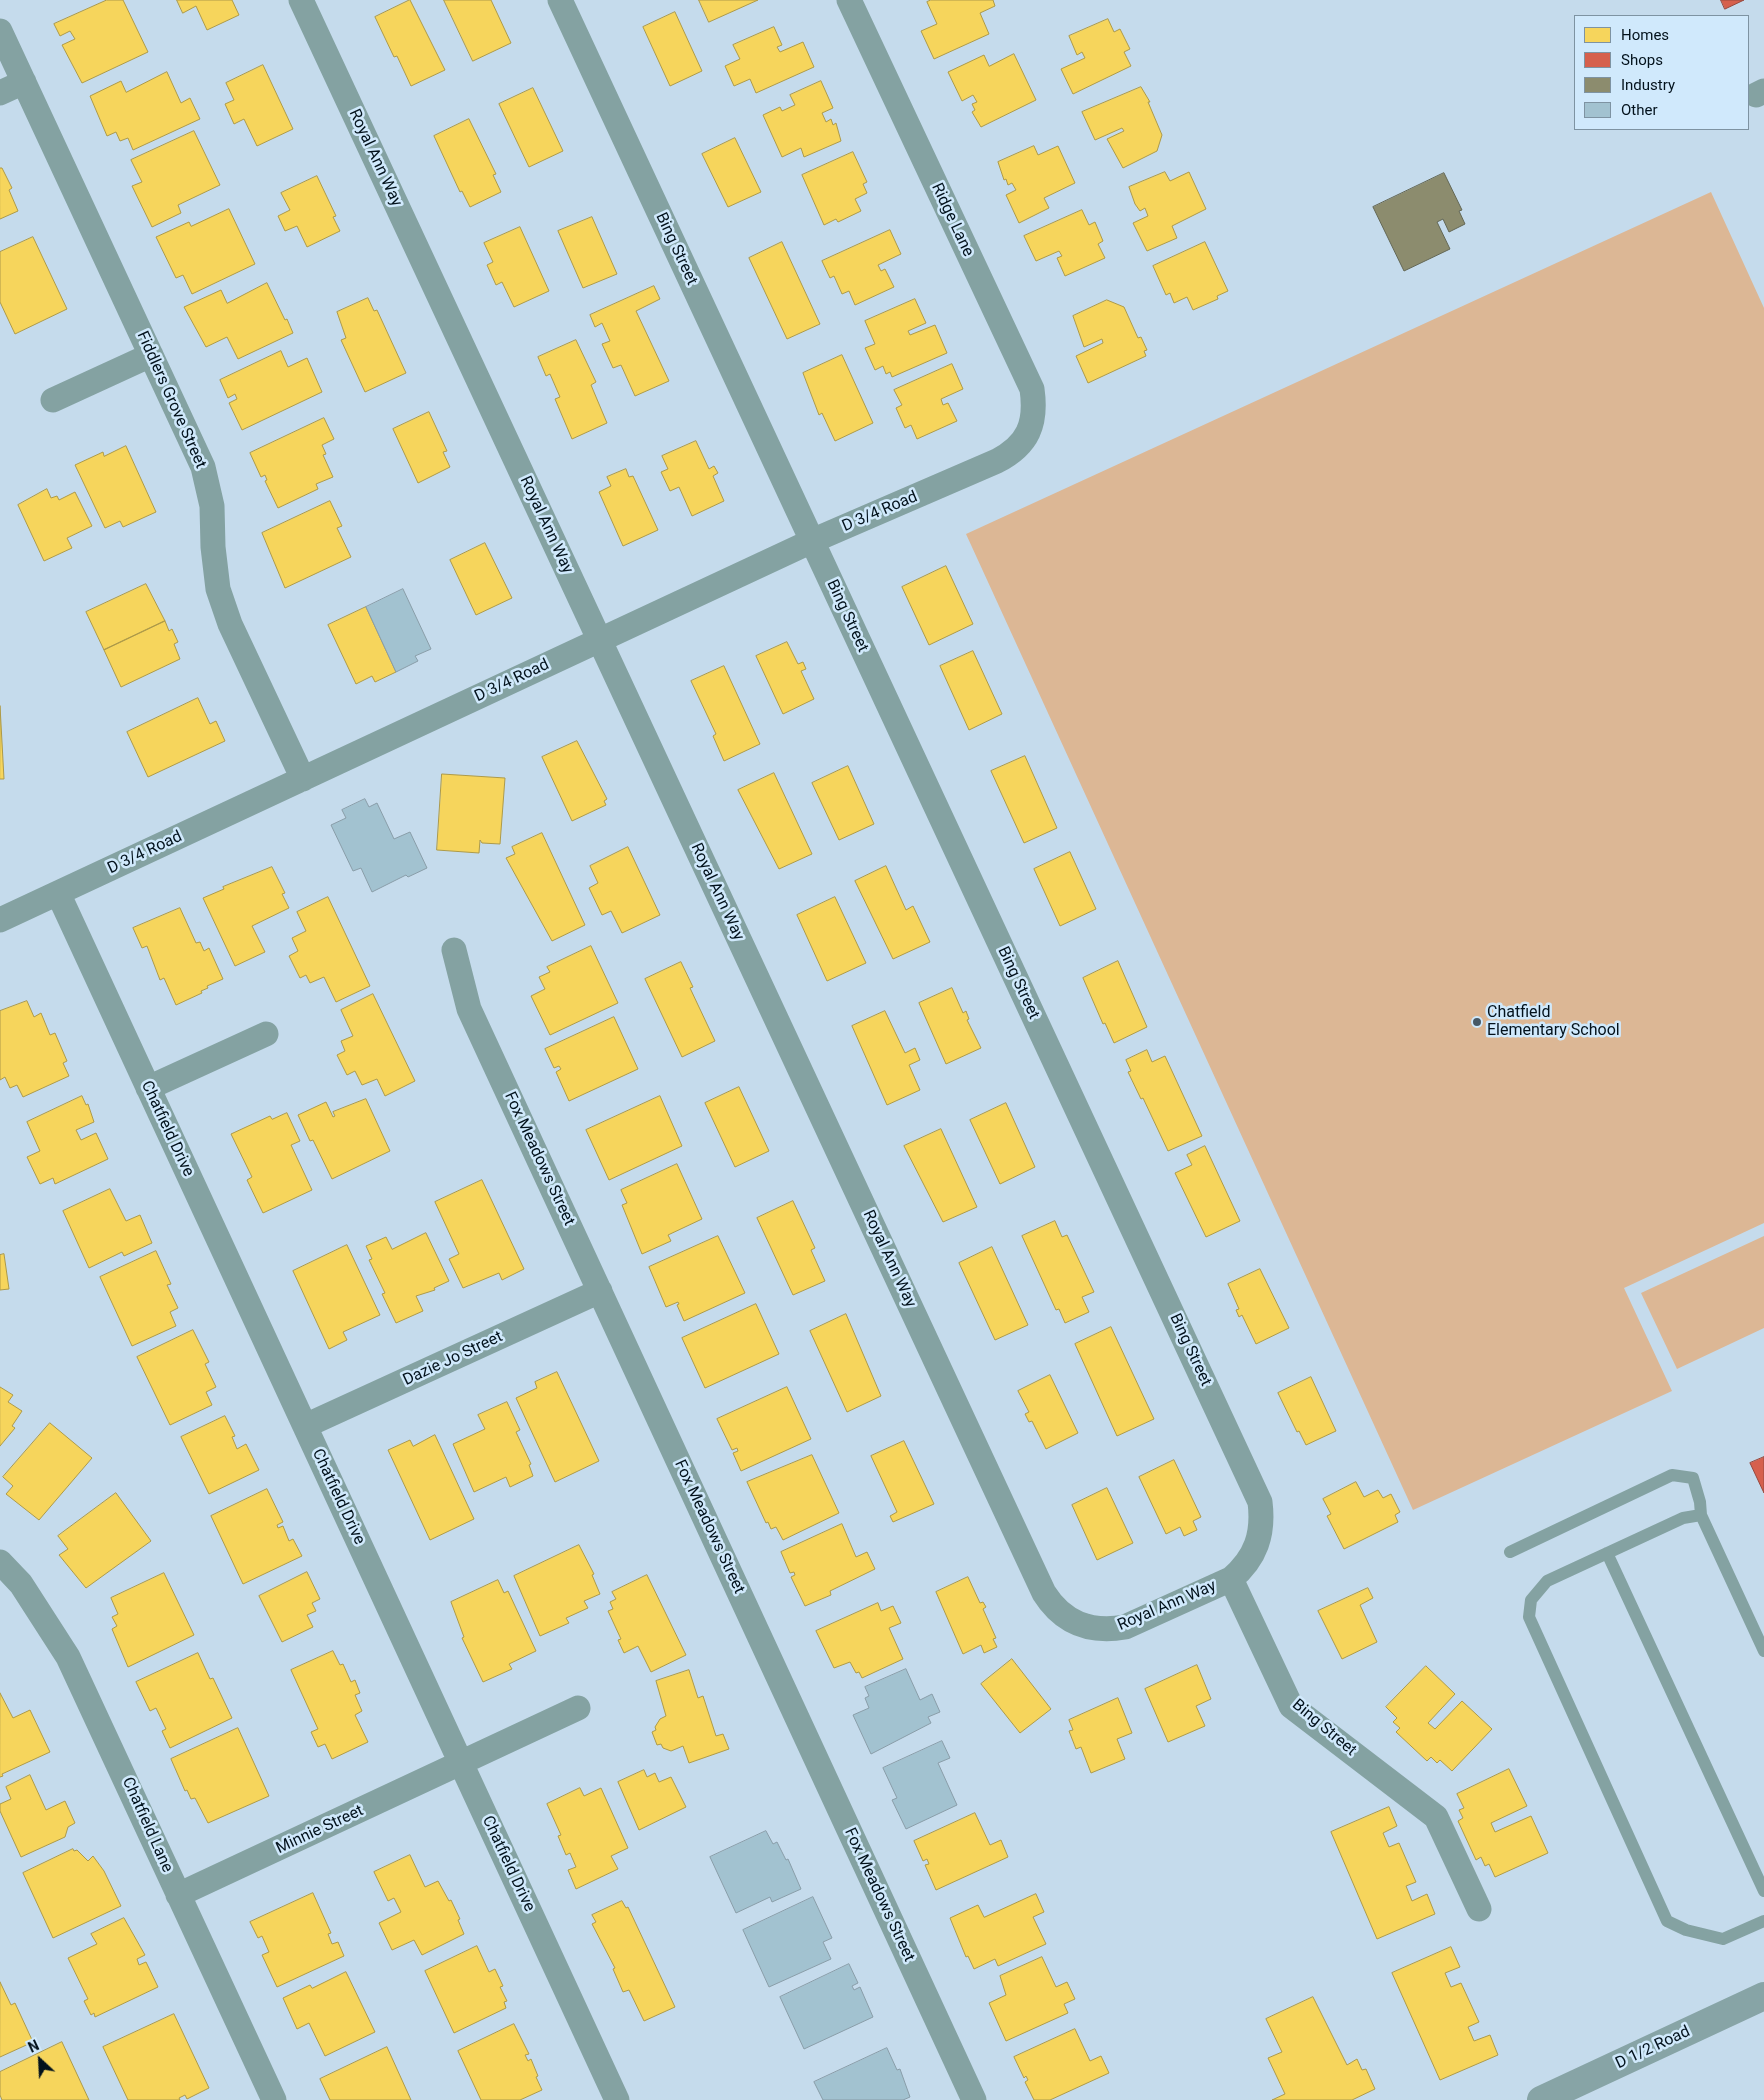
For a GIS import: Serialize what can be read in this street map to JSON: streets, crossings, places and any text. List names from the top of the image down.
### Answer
{
  "streets": {
    "main road": ["D 1/2 Road"],
    "street": [
      "Royal Ann Way",
      "Ridge Lane",
      "Bing Street",
      "Fiddlers Grove Street",
      "D 3/4 Road",
      "Chatfield Drive",
      "Fox Meadows Street",
      "Dazie Jo Street",
      "Chatfield Lane",
      "Minnie Street"
    ]
  },
  "crossings": [
    ["Royal Ann Way", "Bing Street"],
    ["Royal Ann Way", "D 3/4 Road"],
    ["Ridge Lane", "D 3/4 Road"],
    ["Bing Street", "D 3/4 Road"],
    ["Fiddlers Grove Street", "D 3/4 Road"],
    ["D 3/4 Road", "Chatfield Drive"],
    ["Chatfield Drive", "Dazie Jo Street"],
    ["Chatfield Drive", "Minnie Street"],
    ["Fox Meadows Street", "Dazie Jo Street"],
    ["Chatfield Lane", "Minnie Street"]
  ],
  "places": ["Chatfield Elementary School"],
  "legend": [
    "Homes",
    "Shops",
    "Industry",
    "Other"
  ],
  "north": "top left"
}
